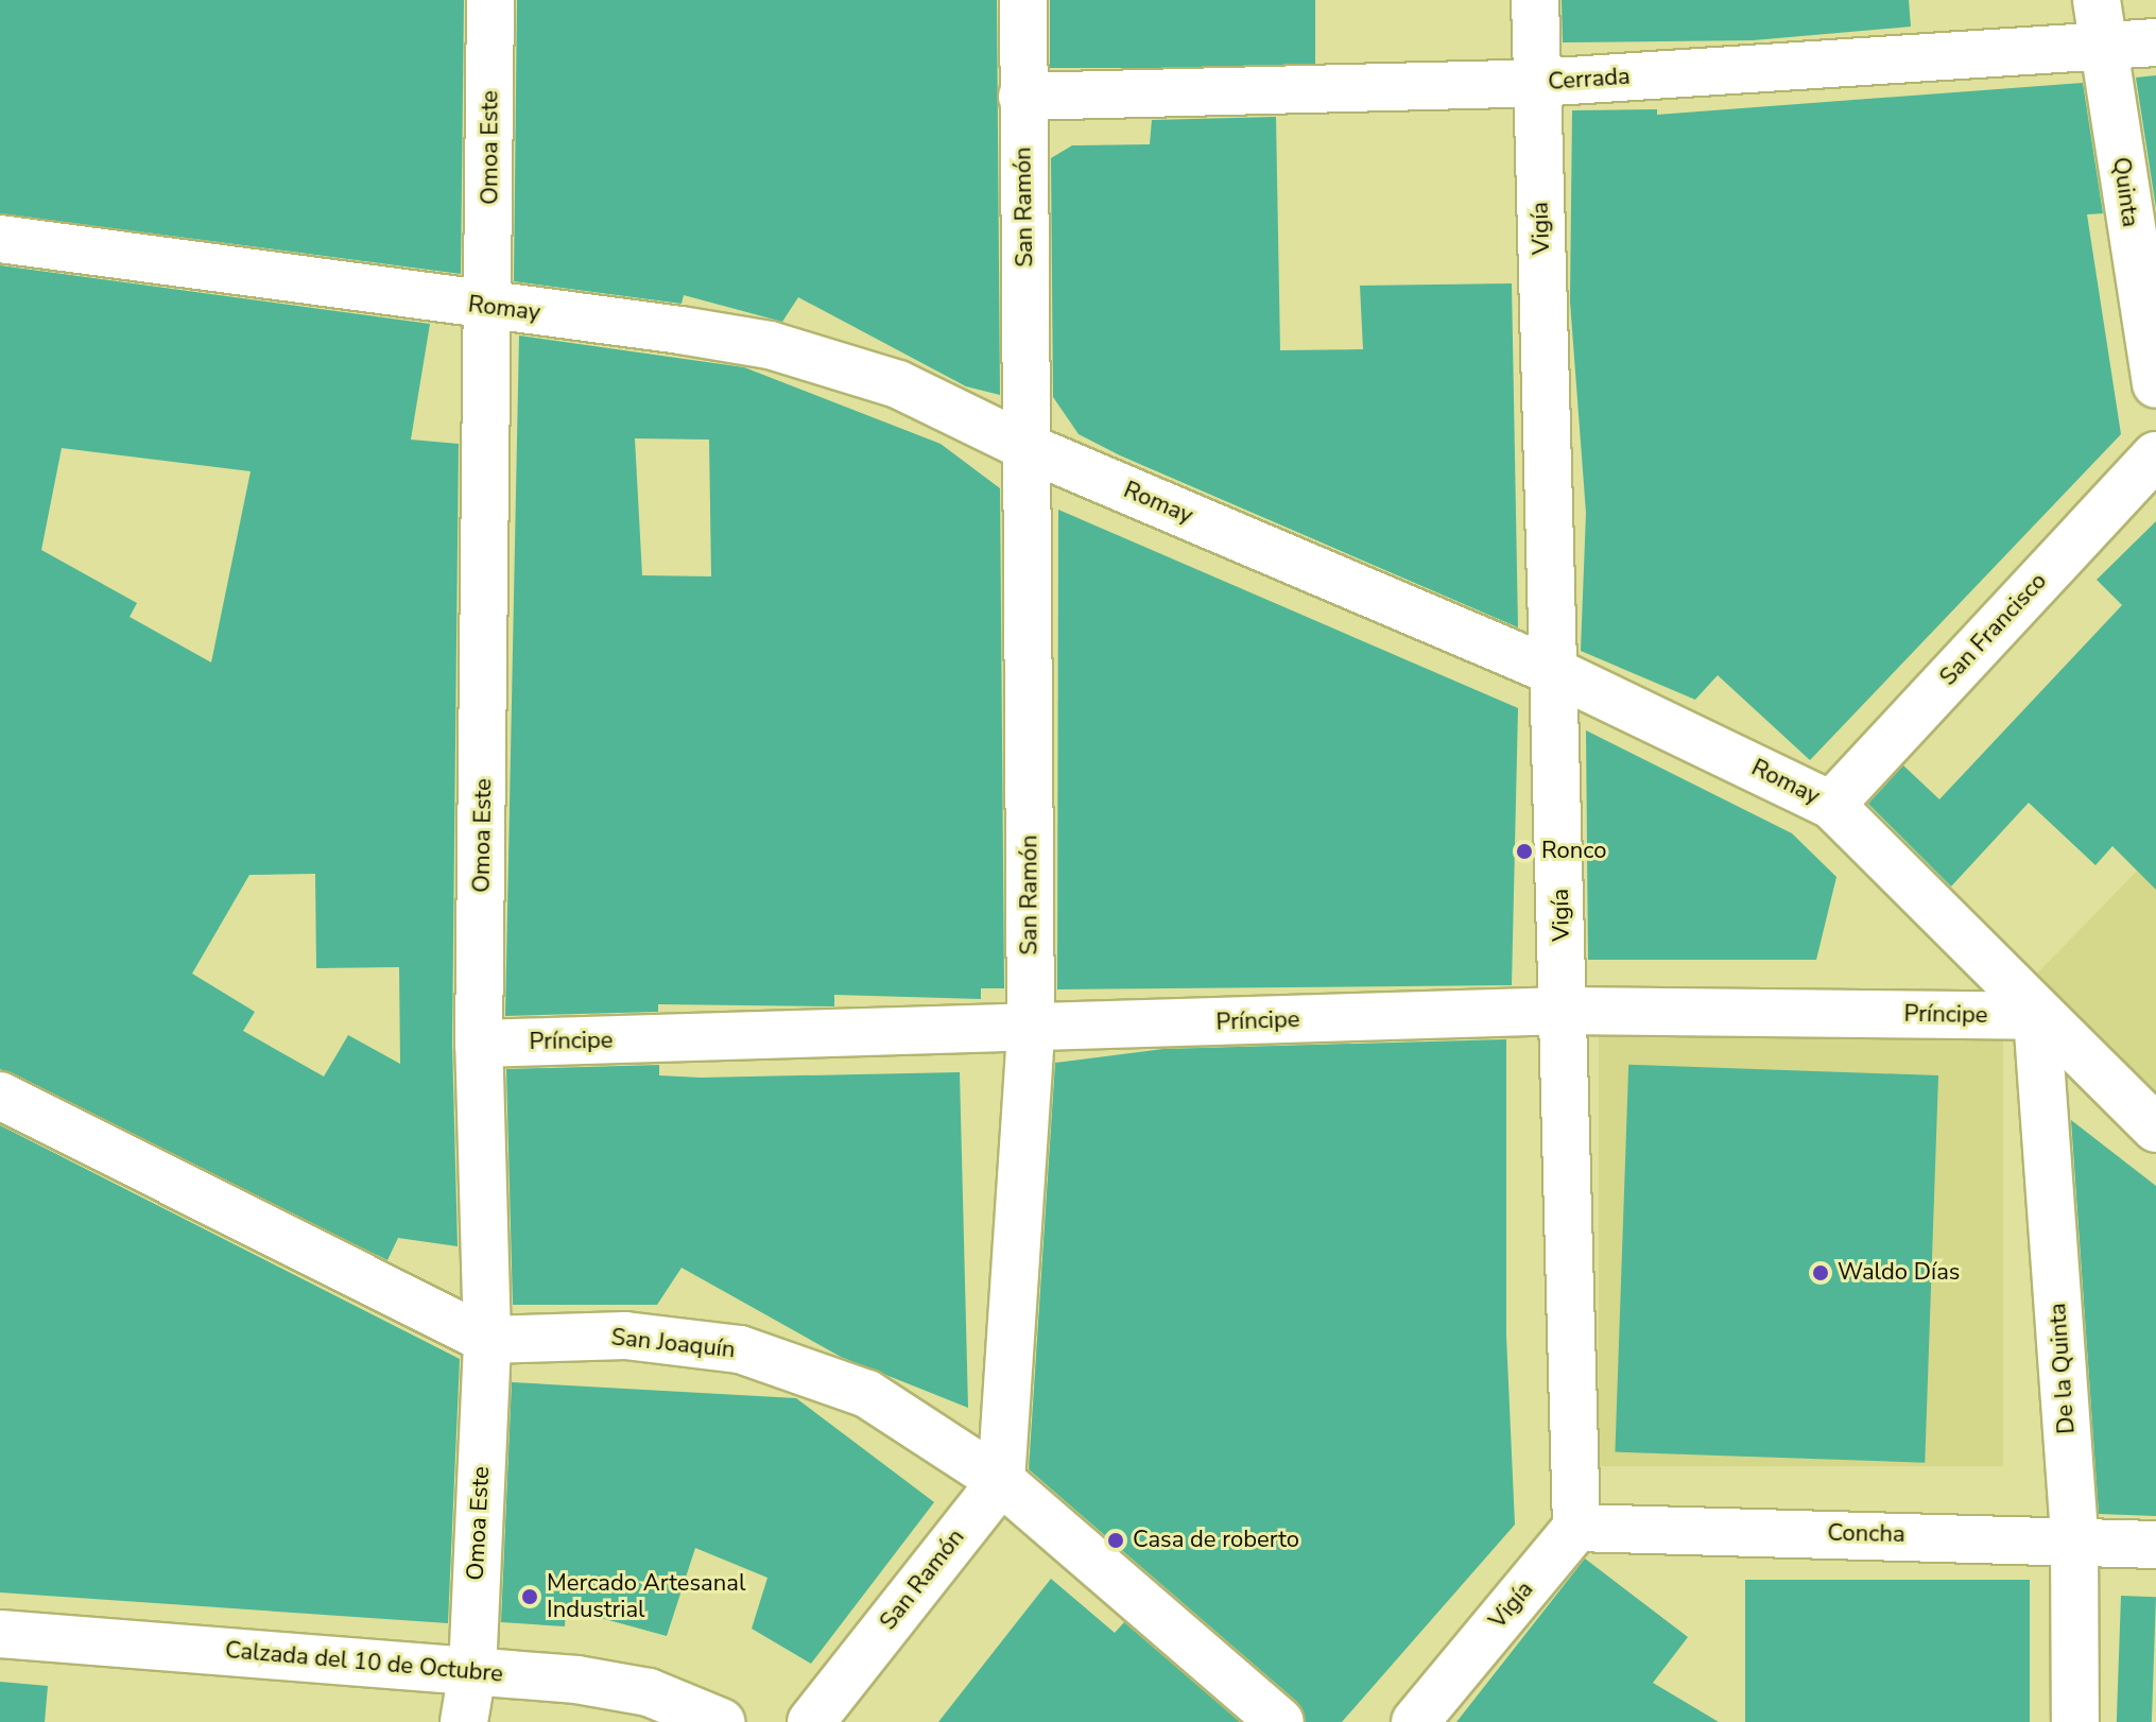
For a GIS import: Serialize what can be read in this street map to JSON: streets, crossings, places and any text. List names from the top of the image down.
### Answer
{
  "streets": {
    "street": [
      "Cerrada",
      "Omoa Este",
      "Quinta",
      "San Ramón",
      "Vigía",
      "Romay",
      "San Francisco",
      "Príncipe",
      "San Joaquín",
      "De la Quinta",
      "Concha",
      "Calzada del 10 de Octubre"
    ]
  },
  "crossings": [
    ["Cerrada", "Quinta"],
    ["Cerrada", "San Ramón"],
    ["Cerrada", "Vigía"],
    ["Omoa Este", "Romay"],
    ["Omoa Este", "Príncipe"],
    ["Omoa Este", "San Joaquín"],
    ["Omoa Este", "Calzada del 10 de Octubre"],
    ["San Ramón", "Romay"],
    ["San Ramón", "Príncipe"],
    ["San Ramón", "San Joaquín"],
    ["Vigía", "Romay"],
    ["Vigía", "Príncipe"],
    ["Vigía", "Concha"],
    ["Romay", "San Francisco"],
    ["Romay", "Príncipe"],
    ["Romay", "De la Quinta"],
    ["Príncipe", "De la Quinta"],
    ["De la Quinta", "Concha"]
  ],
  "places": [
    "Ronco",
    "Waldo Días",
    "Casa de roberto",
    "Mercado Artesanal Industrial"
  ]
}
